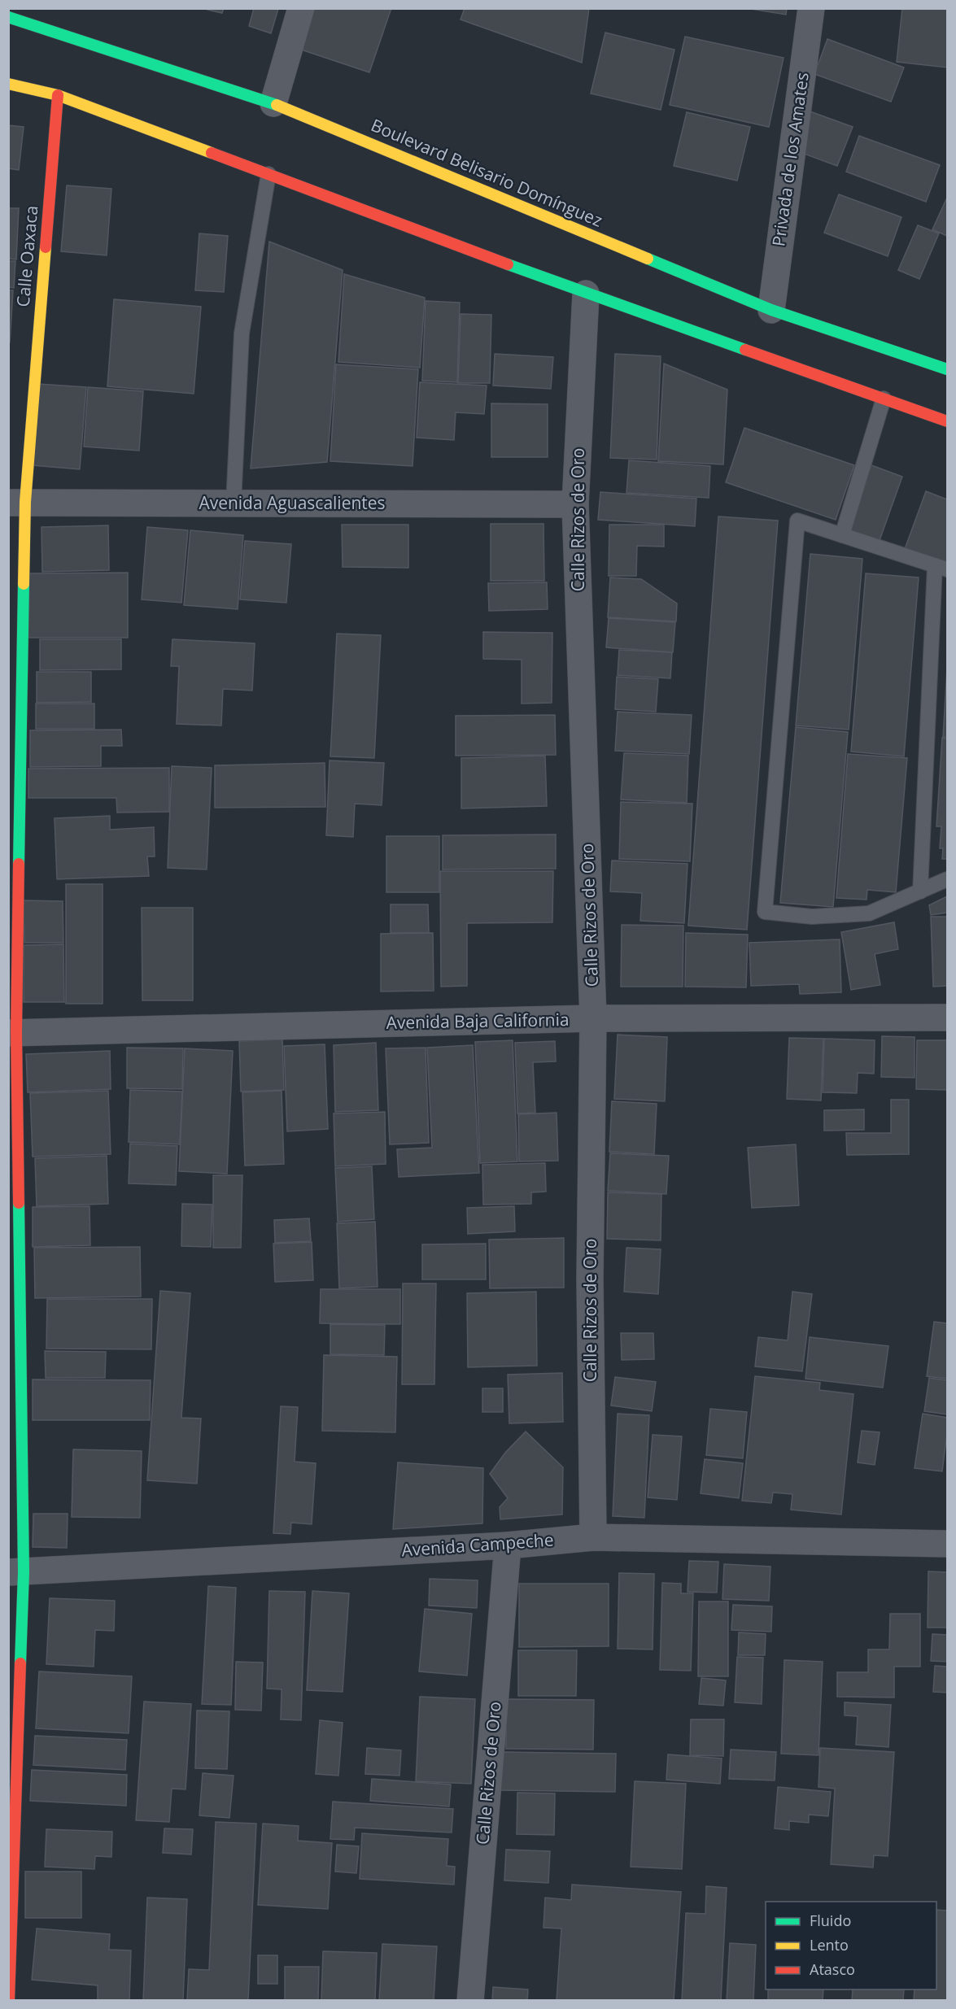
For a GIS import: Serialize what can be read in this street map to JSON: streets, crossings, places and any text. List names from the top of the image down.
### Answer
{
  "streets": {
    "main road": ["Boulevard Belisario Domínguez", "Calle Oaxaca"],
    "street": [
      "Privada de los Amates",
      "Avenida Aguascalientes",
      "Calle Rizos de Oro",
      "Avenida Baja California",
      "Avenida Campeche"
    ]
  },
  "crossings": [
    ["Privada de los Amates", "Boulevard Belisario Domínguez"],
    ["Calle Oaxaca", "Avenida Aguascalientes"],
    ["Calle Oaxaca", "Avenida Baja California"],
    ["Calle Oaxaca", "Avenida Campeche"],
    ["Avenida Aguascalientes", "Calle Rizos de Oro"],
    ["Calle Rizos de Oro", "Avenida Baja California"],
    ["Calle Rizos de Oro", "Avenida Campeche"]
  ],
  "legend": ["Fluido", "Lento", "Atasco"]
}
